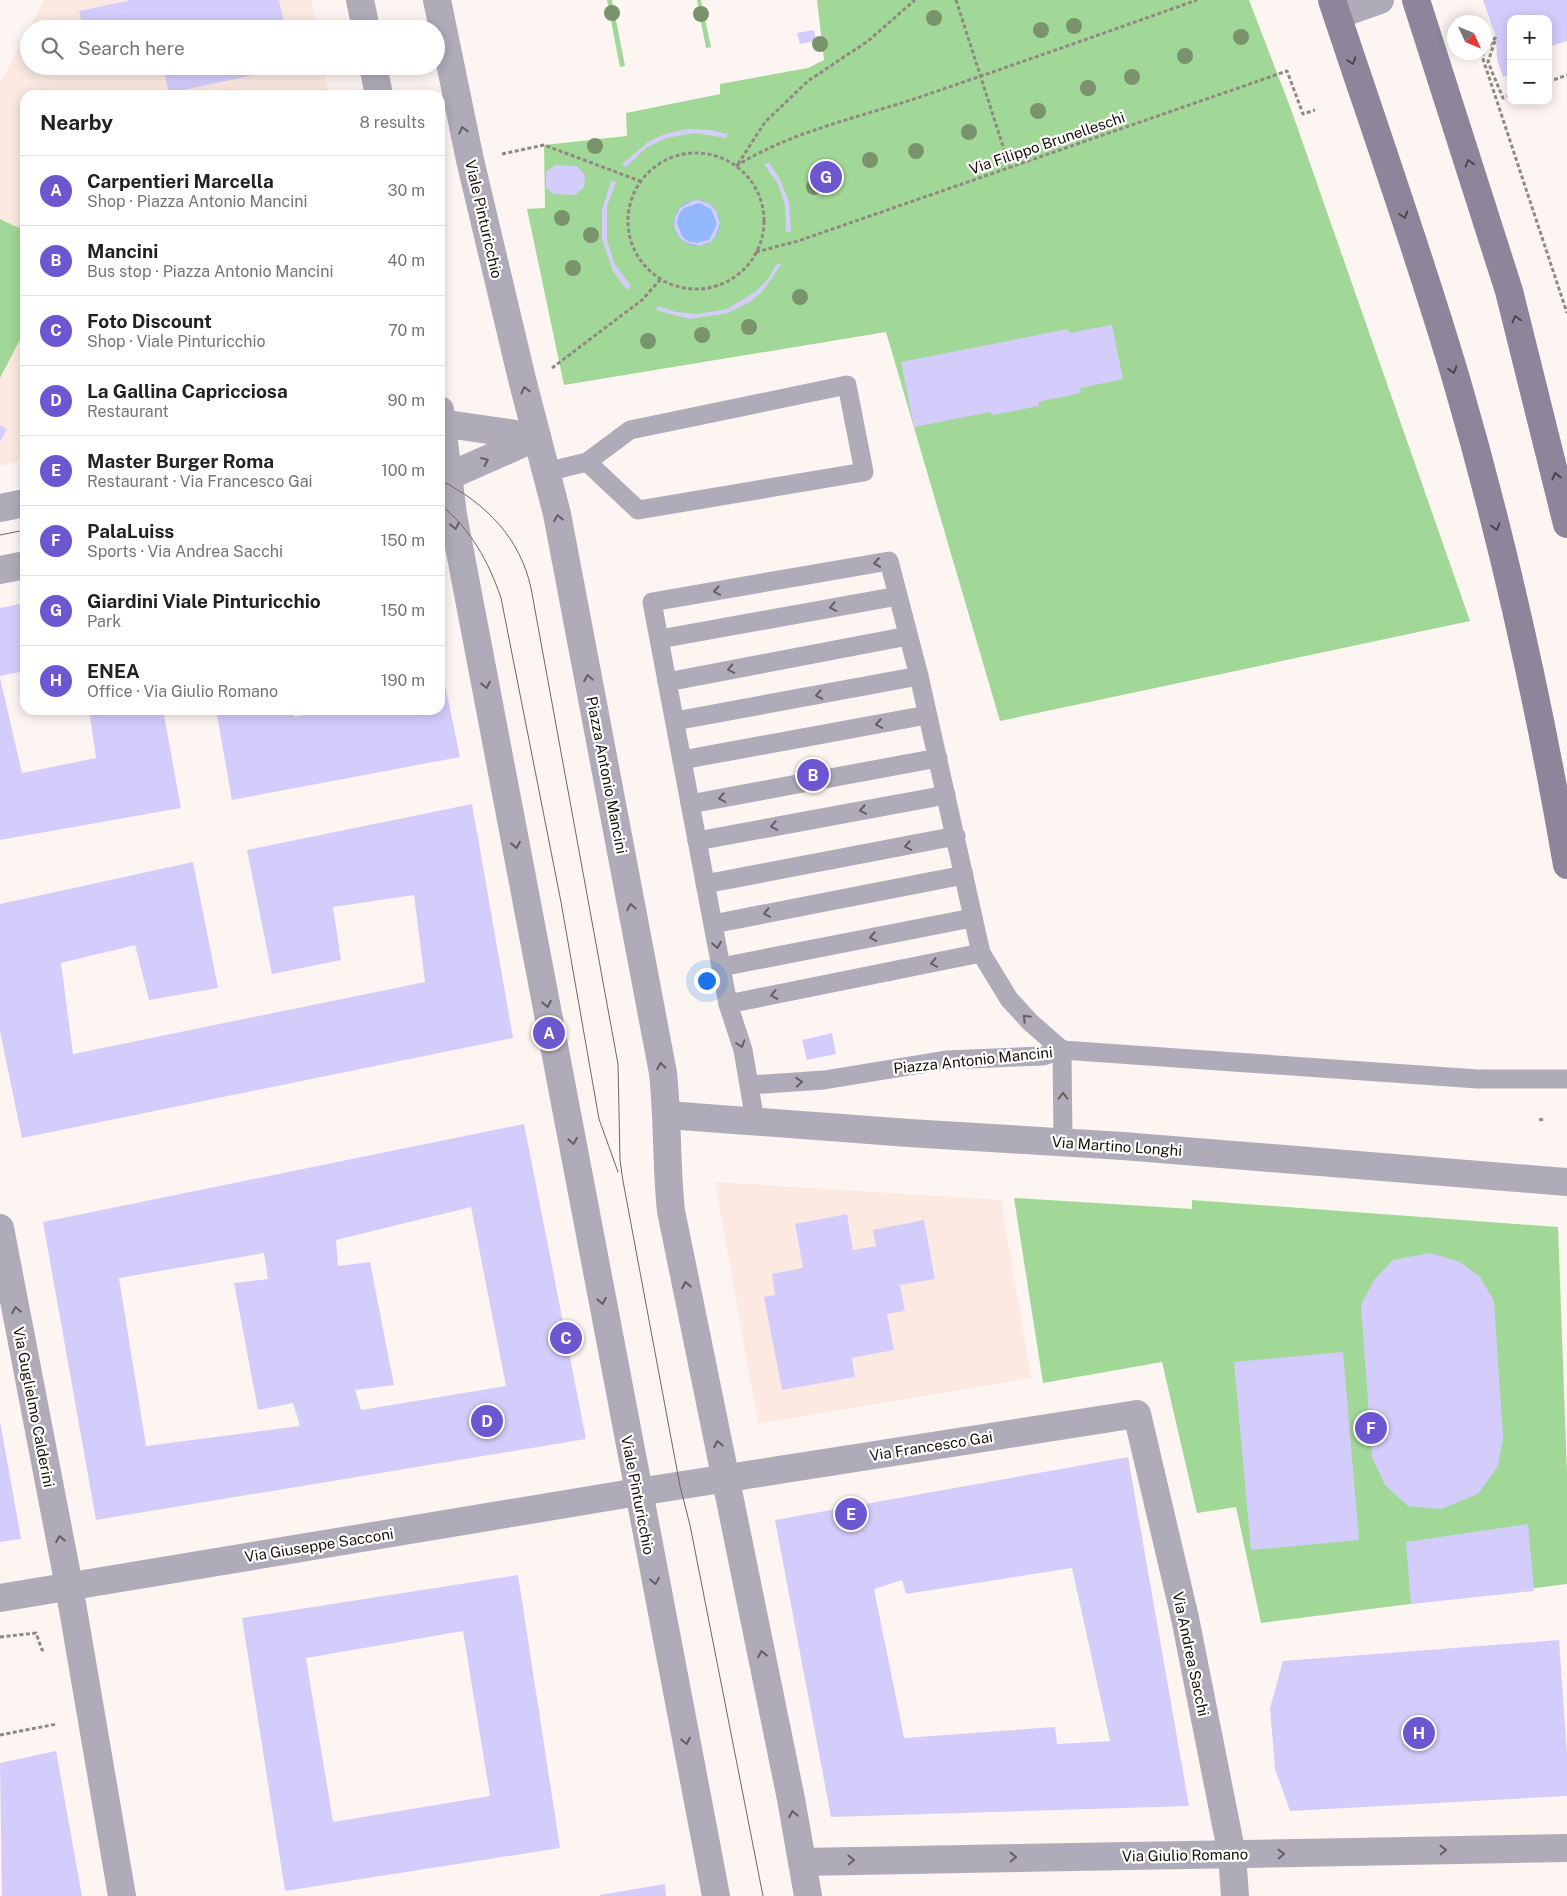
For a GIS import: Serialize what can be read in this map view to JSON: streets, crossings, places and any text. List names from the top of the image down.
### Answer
{
  "streets": {
    "street": [
      "Viale Pinturicchio",
      "Piazza Antonio Mancini",
      "Via Martino Longhi",
      "Via Guglielmo Calderini",
      "Via Francesco Gai",
      "Via Giuseppe Sacconi",
      "Via Andrea Sacchi",
      "Via Giulio Romano"
    ],
    "path": ["Via Filippo Brunelleschi"]
  },
  "crossings": [
    ["Viale Pinturicchio", "Piazza Antonio Mancini"],
    ["Viale Pinturicchio", "Via Francesco Gai"],
    ["Viale Pinturicchio", "Via Giuseppe Sacconi"],
    ["Piazza Antonio Mancini", "Via Martino Longhi"],
    ["Via Guglielmo Calderini", "Via Giuseppe Sacconi"],
    ["Via Francesco Gai", "Via Giuseppe Sacconi"],
    ["Via Francesco Gai", "Via Andrea Sacchi"],
    ["Via Andrea Sacchi", "Via Giulio Romano"]
  ],
  "one_way": ["Via Guglielmo Calderini", "Via Giulio Romano"],
  "north": "bottom right",
  "page": {
    "map_buttons": ["+", "−"],
    "search": "Search here",
    "heading": ["Nearby", "8 results"],
    "list": [
      {
        "mark": "A",
        "name": "Carpentieri Marcella",
        "note": "Shop · Piazza Antonio Mancini",
        "value": "30 m"
      },
      {
        "mark": "B",
        "name": "Mancini",
        "note": "Bus stop · Piazza Antonio Mancini",
        "value": "40 m"
      },
      {
        "mark": "C",
        "name": "Foto Discount",
        "note": "Shop · Viale Pinturicchio",
        "value": "70 m"
      },
      {
        "mark": "D",
        "name": "La Gallina Capricciosa",
        "note": "Restaurant",
        "value": "90 m"
      },
      {
        "mark": "E",
        "name": "Master Burger Roma",
        "note": "Restaurant · Via Francesco Gai",
        "value": "100 m"
      },
      {
        "mark": "F",
        "name": "PalaLuiss",
        "note": "Sports · Via Andrea Sacchi",
        "value": "150 m"
      },
      {
        "mark": "G",
        "name": "Giardini Viale Pinturicchio",
        "note": "Park",
        "value": "150 m"
      },
      {
        "mark": "H",
        "name": "ENEA",
        "note": "Office · Via Giulio Romano",
        "value": "190 m"
      }
    ],
    "pins": [
      "G",
      "B",
      "A",
      "C",
      "D",
      "F",
      "E",
      "H"
    ]
  }
}
